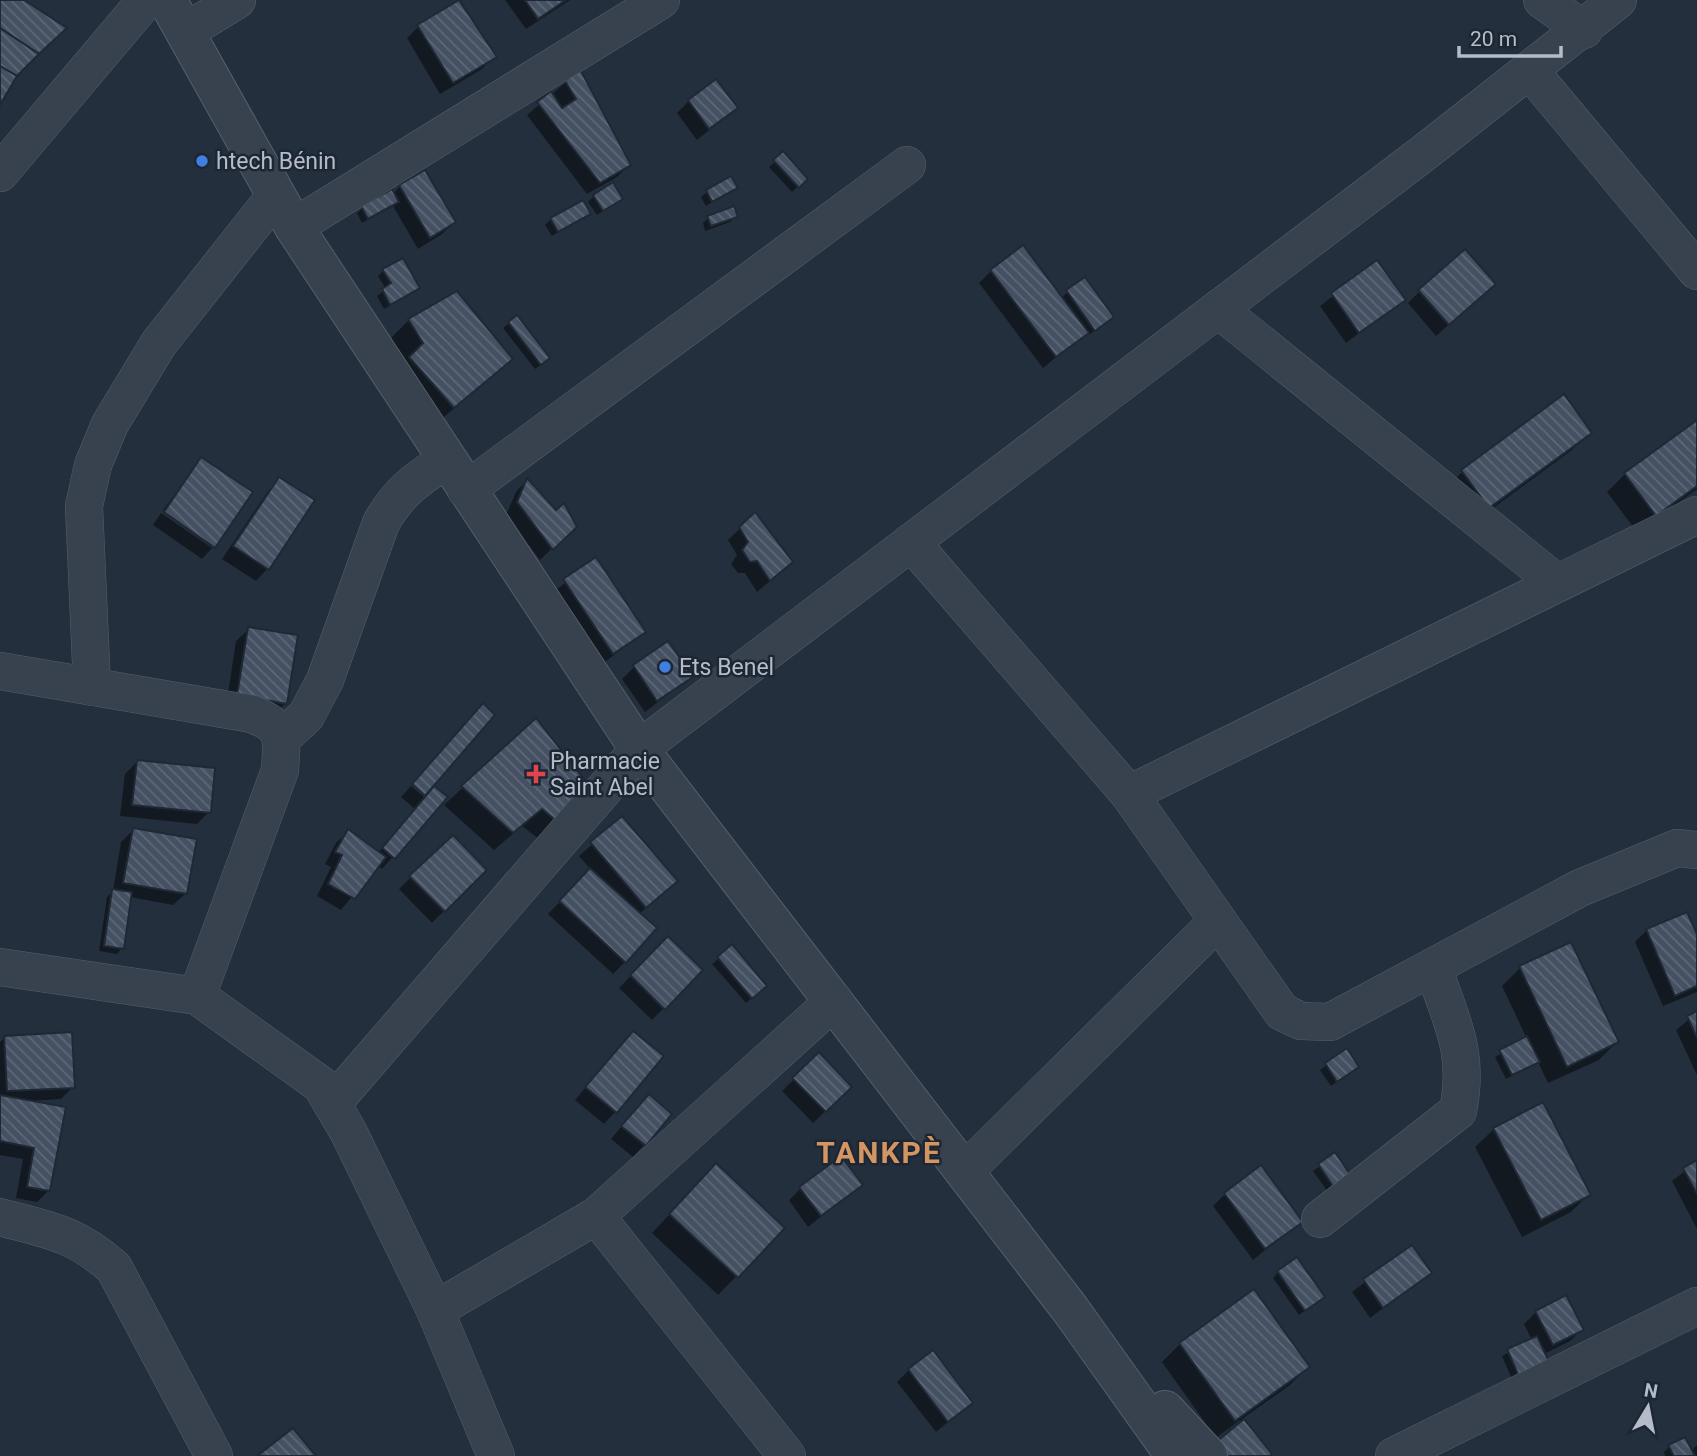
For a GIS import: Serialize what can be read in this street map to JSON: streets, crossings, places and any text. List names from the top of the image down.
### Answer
{
  "districts": ["TANKPÈ"],
  "places": {
    "other": ["htech Bénin", "Ets Benel"],
    "health": ["Pharmacie Saint Abel"]
  },
  "scale_bar": "20 m",
  "north": "top"
}
